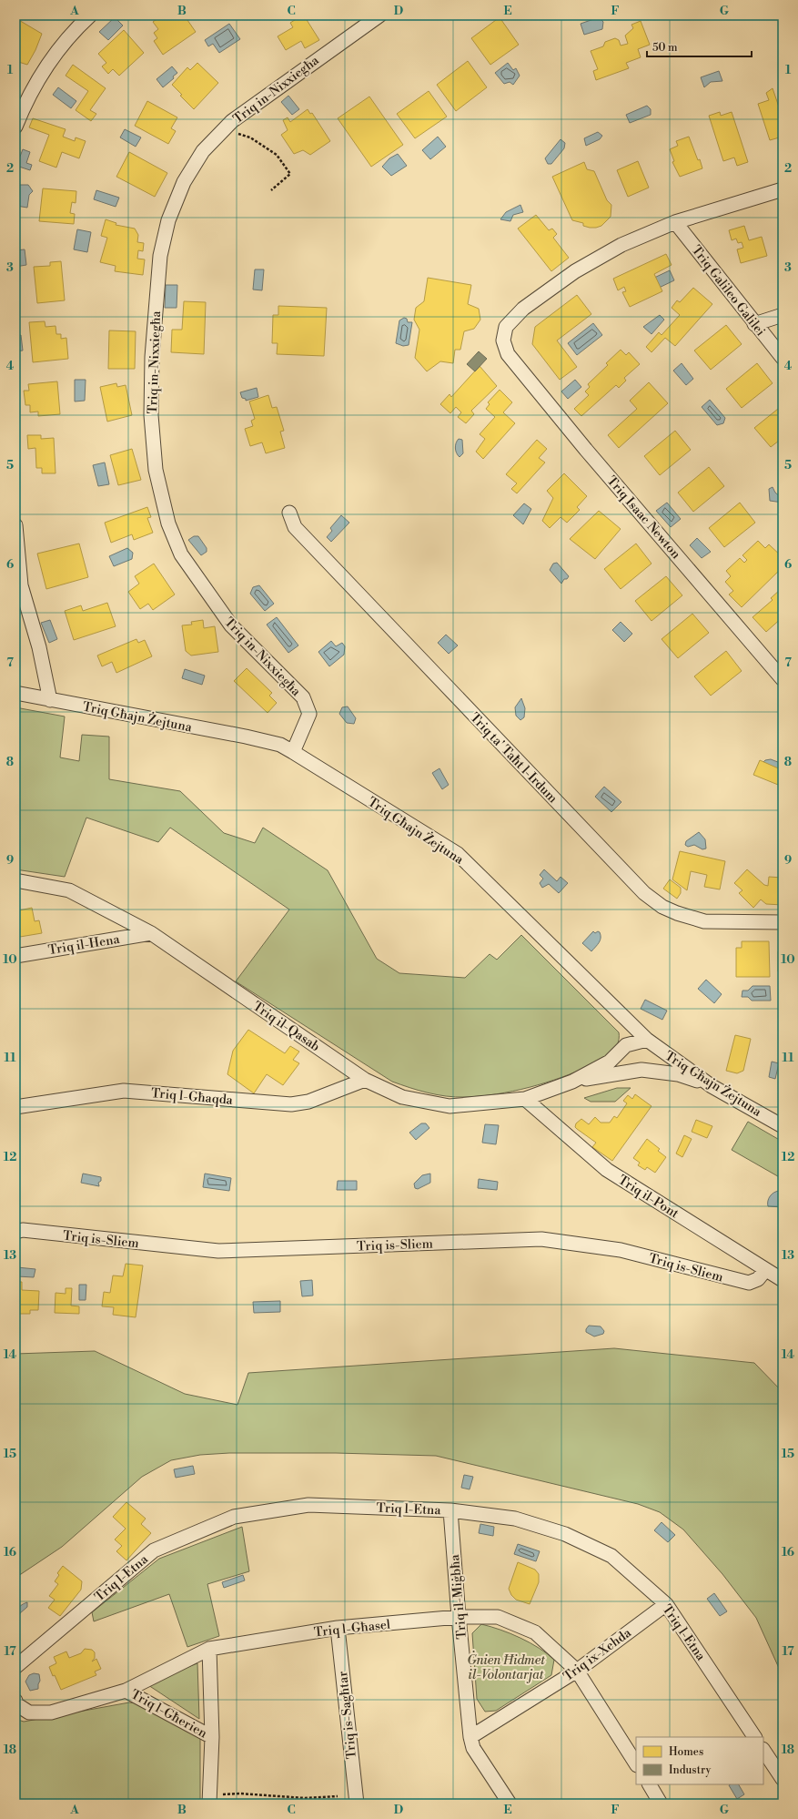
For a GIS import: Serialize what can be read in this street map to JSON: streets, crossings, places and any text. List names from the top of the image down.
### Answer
{
  "streets": {
    "street": [
      "Triq in-Nixxiegħa",
      "Triq Galileo Galilei",
      "Triq Isaac Newton",
      "Triq Għajn Żejtuna",
      "Triq ta' Taħt l-Irdum",
      "Triq il-Hena",
      "Triq il-Qasab",
      "Triq l-Għaqda",
      "Triq il-Pont",
      "Triq is-Sliem",
      "Triq l-Etna",
      "Triq il-Miġbħa",
      "Triq l-Għasel",
      "Triq ix-Xehda",
      "Triq l-Għerien",
      "Triq is-Sagħtar"
    ]
  },
  "crossings": [
    ["Triq in-Nixxiegħa", "Triq Għajn Żejtuna"],
    ["Triq Galileo Galilei", "Triq Isaac Newton"],
    ["Triq Għajn Żejtuna", "Triq il-Qasab"],
    ["Triq il-Hena", "Triq il-Qasab"],
    ["Triq il-Qasab", "Triq l-Għaqda"],
    ["Triq il-Qasab", "Triq il-Pont"],
    ["Triq il-Pont", "Triq is-Sliem"],
    ["Triq l-Etna", "Triq il-Miġbħa"],
    ["Triq l-Etna", "Triq ix-Xehda"],
    ["Triq il-Miġbħa", "Triq l-Għasel"],
    ["Triq il-Miġbħa", "Triq ix-Xehda"],
    ["Triq l-Għasel", "Triq ix-Xehda"],
    ["Triq l-Għasel", "Triq l-Għerien"],
    ["Triq l-Għasel", "Triq is-Sagħtar"]
  ],
  "parks": ["Ġnien Ħidmet il-Volontarjat"],
  "legend": ["Homes", "Industry"],
  "scale_bar": "50 m",
  "grid": {
    "columns": [
      "A",
      "B",
      "C",
      "D",
      "E",
      "F",
      "G"
    ],
    "rows": [
      "1",
      "2",
      "3",
      "4",
      "5",
      "6",
      "7",
      "8",
      "9",
      "10",
      "11",
      "12",
      "13",
      "14",
      "15",
      "16",
      "17",
      "18"
    ]
  }
}
